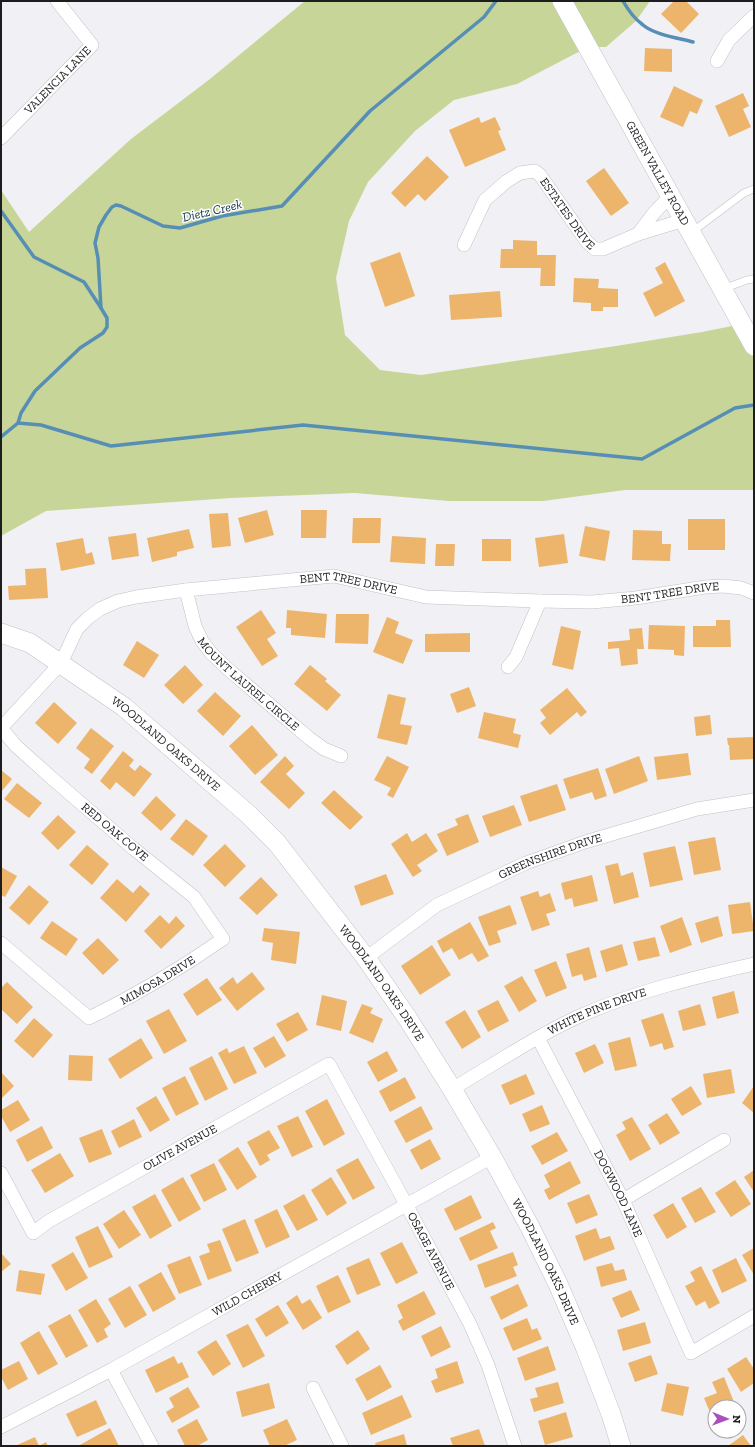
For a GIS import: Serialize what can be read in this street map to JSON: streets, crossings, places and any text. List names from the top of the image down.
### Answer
{
  "streets": {
    "street": [
      "VALENCIA LANE",
      "GREEN VALLEY ROAD",
      "ESTATES DRIVE",
      "BENT TREE DRIVE",
      "MOUNT LAUREL CIRCLE",
      "WOODLAND OAKS DRIVE",
      "RED OAK COVE",
      "GREENSHIRE DRIVE",
      "MIMOSA DRIVE",
      "WHITE PINE DRIVE",
      "OLIVE AVENUE",
      "DOGWOOD LANE",
      "OSAGE AVENUE",
      "WILD CHERRY"
    ]
  },
  "crossings": [
    ["GREEN VALLEY ROAD", "ESTATES DRIVE"],
    ["BENT TREE DRIVE", "MOUNT LAUREL CIRCLE"],
    ["BENT TREE DRIVE", "WOODLAND OAKS DRIVE"],
    ["BENT TREE DRIVE", "RED OAK COVE"],
    ["WOODLAND OAKS DRIVE", "GREENSHIRE DRIVE"],
    ["WOODLAND OAKS DRIVE", "WHITE PINE DRIVE"],
    ["WOODLAND OAKS DRIVE", "WILD CHERRY"],
    ["RED OAK COVE", "MIMOSA DRIVE"],
    ["WHITE PINE DRIVE", "DOGWOOD LANE"],
    ["OLIVE AVENUE", "OSAGE AVENUE"],
    ["OSAGE AVENUE", "WILD CHERRY"]
  ],
  "water": ["Dietz Creek"],
  "north": "right"
}
